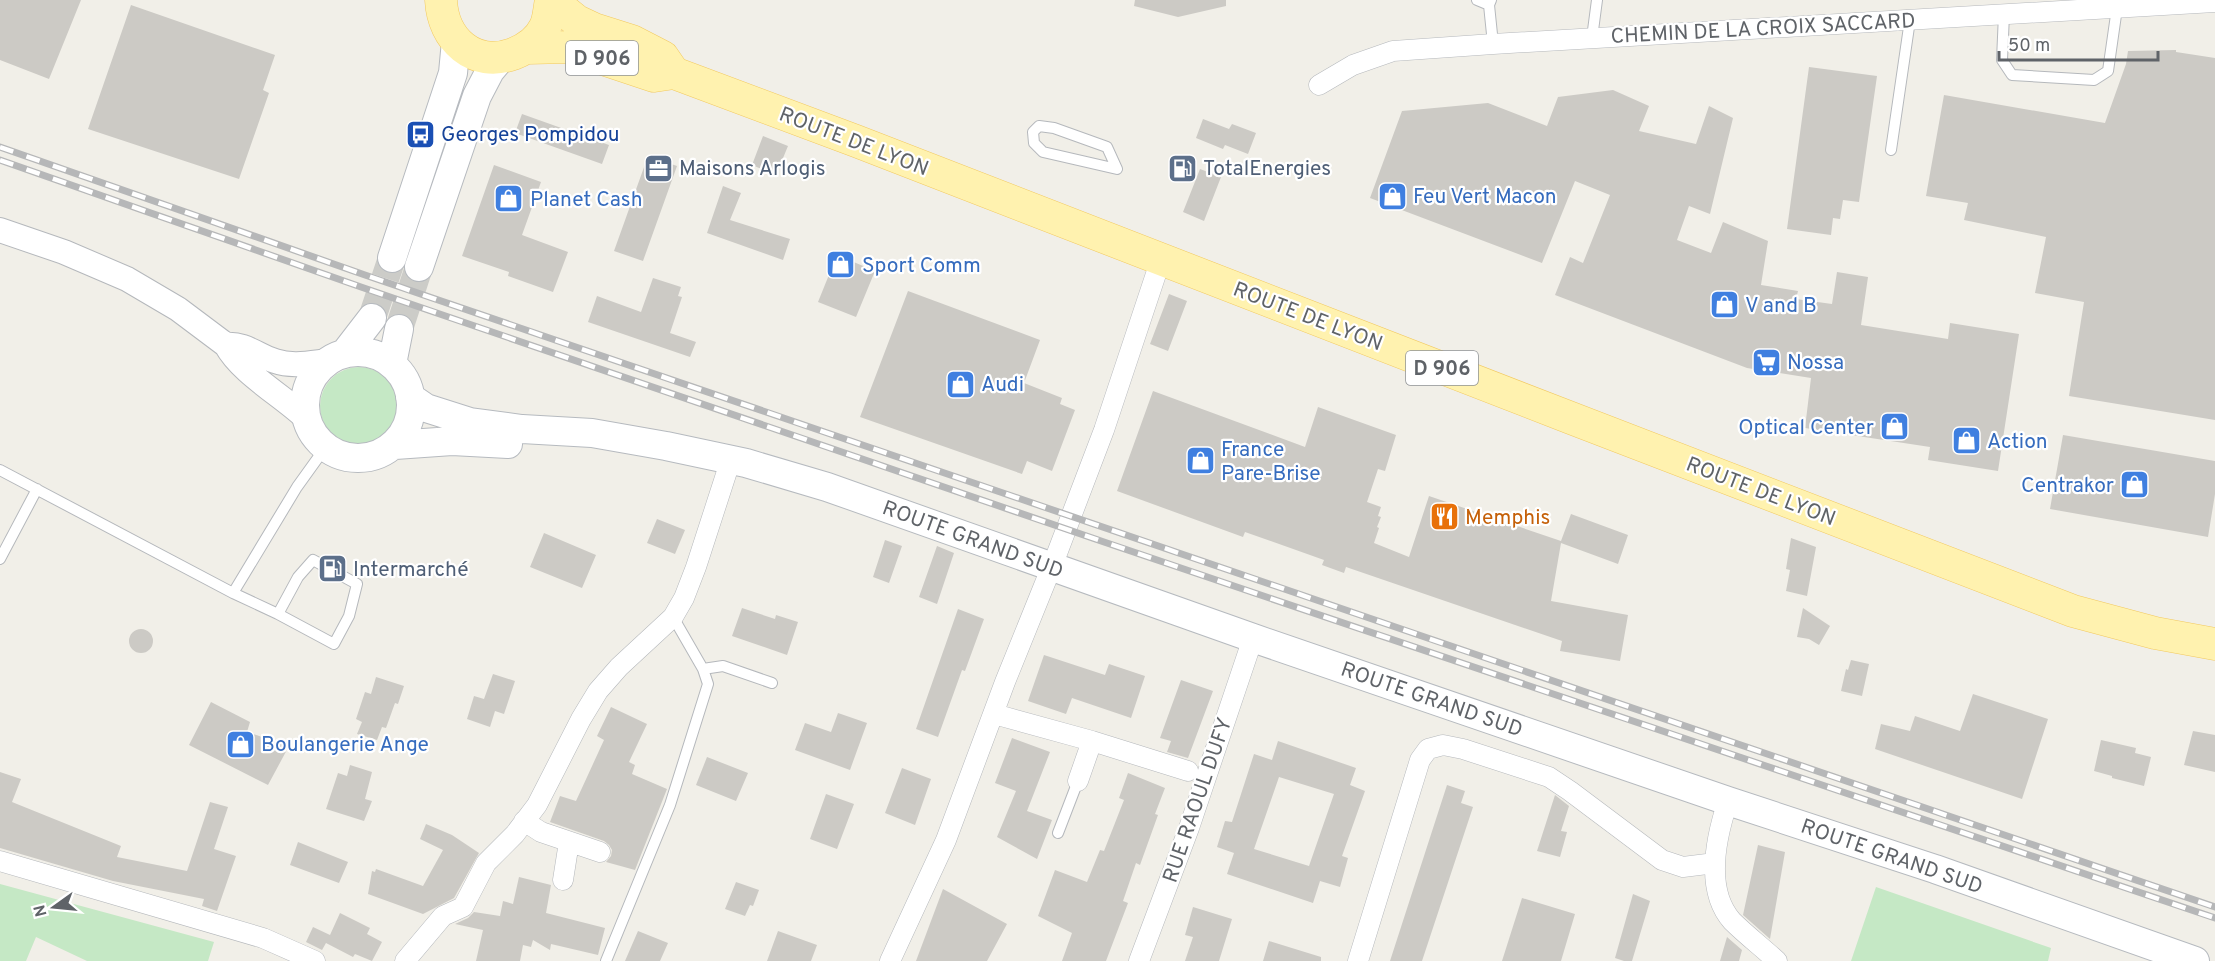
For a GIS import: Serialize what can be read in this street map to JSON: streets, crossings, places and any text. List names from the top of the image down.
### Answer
{
  "streets": {
    "main road": ["D 906", "ROUTE DE LYON", "ROUTE GRAND SUD"],
    "street": ["CHEMIN DE LA CROIX SACCARD", "RUE RAOUL DUFY"]
  },
  "crossings": [
    ["ROUTE GRAND SUD", "RUE RAOUL DUFY"]
  ],
  "places": {
    "bus stop": ["Georges Pompidou"],
    "office": ["Maisons Arlogis"],
    "fuel station": ["TotalEnergies", "Intermarché"],
    "shop": [
      "Feu Vert Macon",
      "Planet Cash",
      "Sport Comm",
      "V and B",
      "Audi",
      "Optical Center",
      "Action",
      "France Pare-Brise",
      "Centrakor",
      "Boulangerie Ange"
    ],
    "supermarket": ["Nossa"],
    "restaurant": ["Memphis"]
  },
  "scale_bar": "50 m",
  "north": "left"
}
